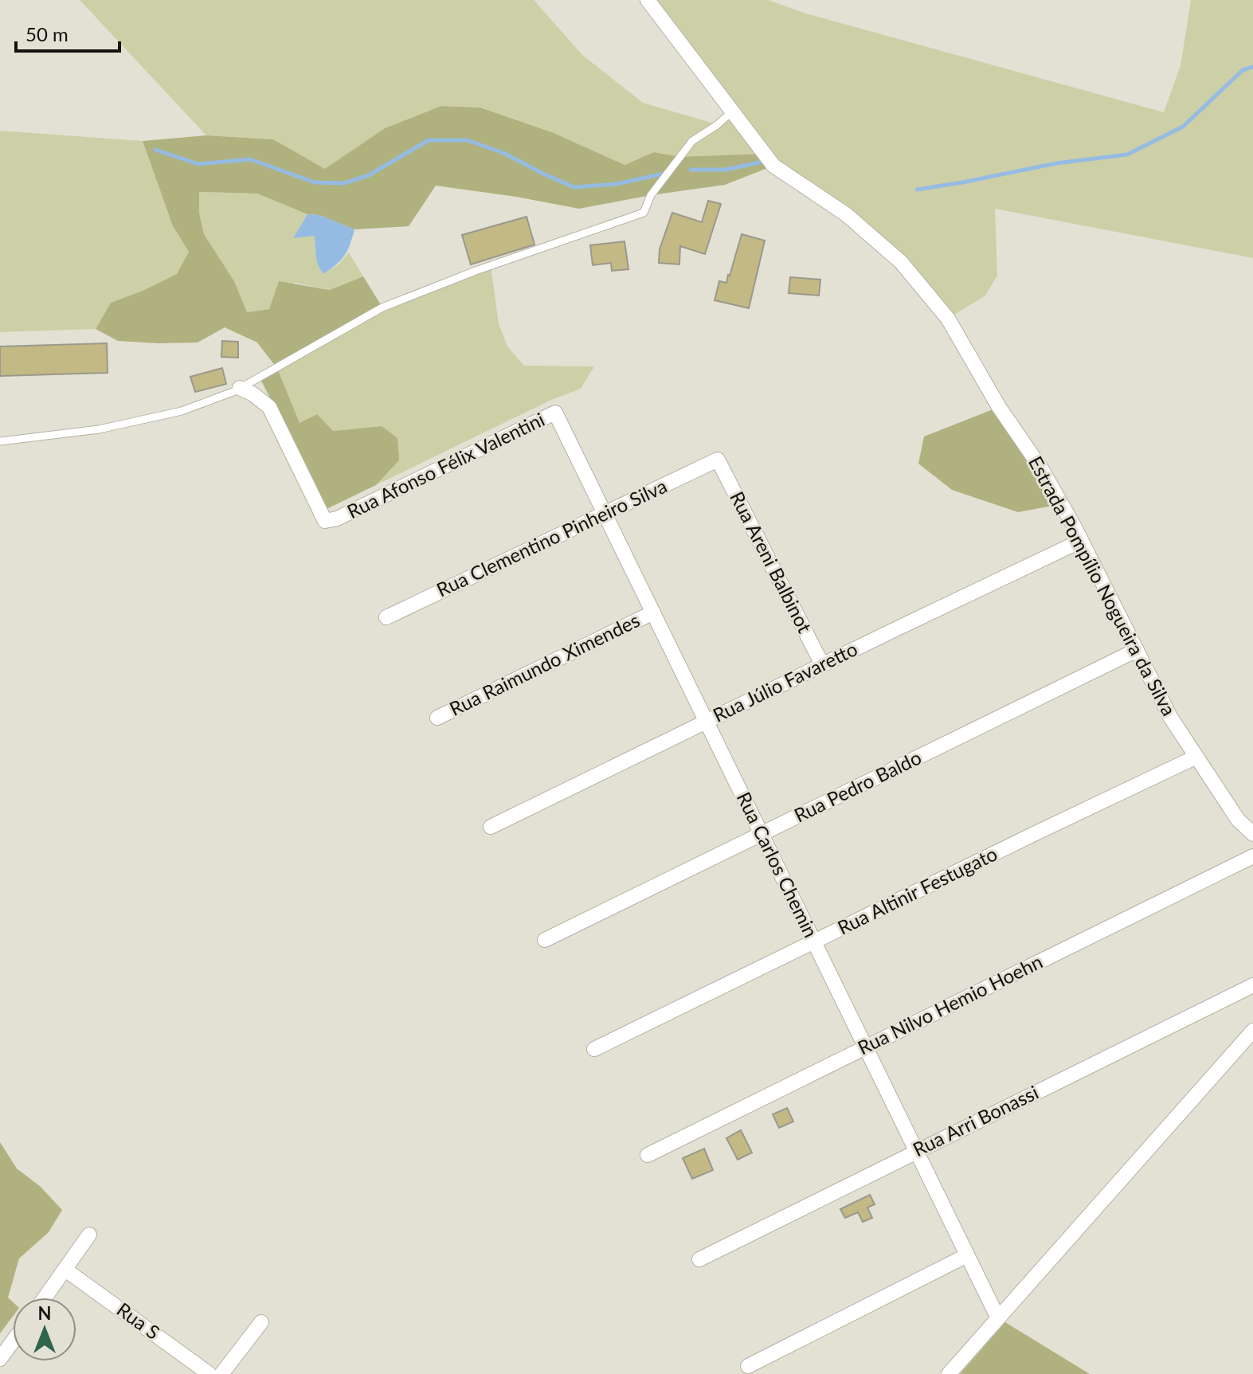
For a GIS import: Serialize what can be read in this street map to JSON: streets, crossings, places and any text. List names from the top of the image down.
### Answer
{
  "streets": {
    "street": [
      "Rua Afonso Félix Valentini",
      "Rua Clementino Pinheiro Silva",
      "Rua Areni Balbinot",
      "Estrada Pompílio Nogueira da Silva",
      "Rua Raimundo Ximendes",
      "Rua Júlio Favaretto",
      "Rua Pedro Baldo",
      "Rua Carlos Chemin",
      "Rua Altinir Festugato",
      "Rua Nilvo Hemio Hoehn",
      "Rua Arri Bonassi",
      "Rua S"
    ]
  },
  "crossings": [
    ["Rua Afonso Félix Valentini", "Rua Carlos Chemin"],
    ["Rua Clementino Pinheiro Silva", "Rua Areni Balbinot"],
    ["Rua Clementino Pinheiro Silva", "Rua Carlos Chemin"],
    ["Rua Areni Balbinot", "Rua Júlio Favaretto"],
    ["Estrada Pompílio Nogueira da Silva", "Rua Júlio Favaretto"],
    ["Estrada Pompílio Nogueira da Silva", "Rua Pedro Baldo"],
    ["Estrada Pompílio Nogueira da Silva", "Rua Altinir Festugato"],
    ["Rua Raimundo Ximendes", "Rua Carlos Chemin"],
    ["Rua Júlio Favaretto", "Rua Carlos Chemin"],
    ["Rua Pedro Baldo", "Rua Carlos Chemin"],
    ["Rua Carlos Chemin", "Rua Altinir Festugato"],
    ["Rua Carlos Chemin", "Rua Nilvo Hemio Hoehn"],
    ["Rua Carlos Chemin", "Rua Arri Bonassi"]
  ],
  "scale_bar": "50 m",
  "north": "top"
}
